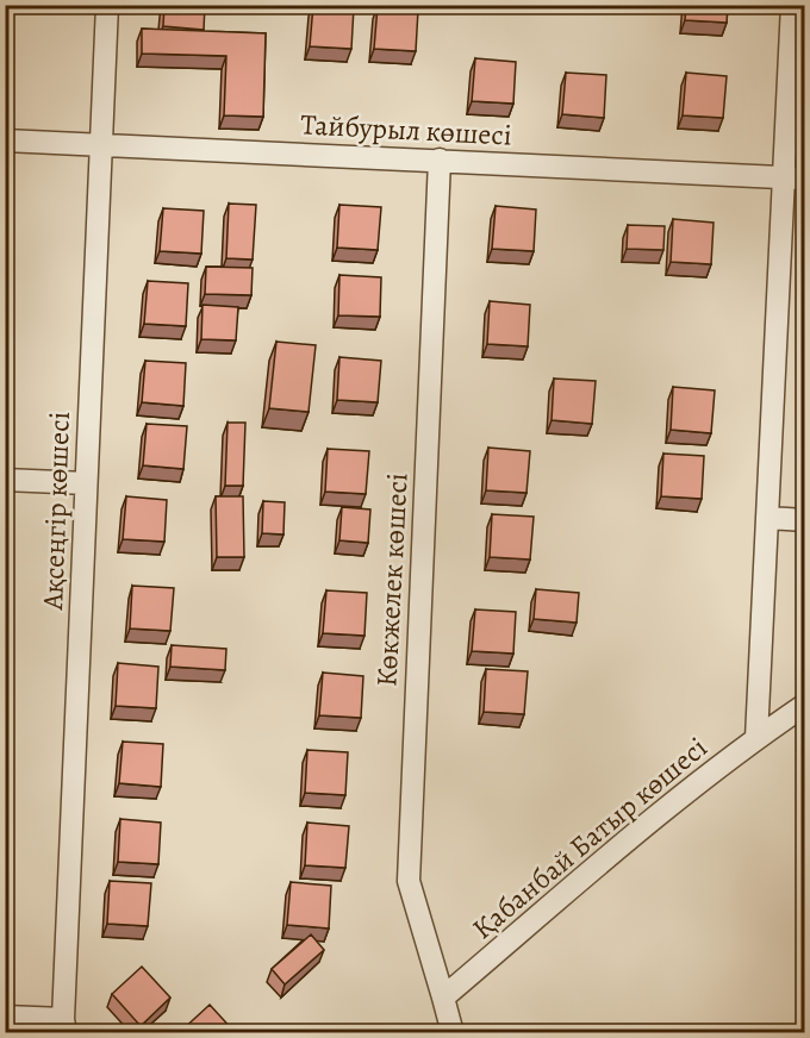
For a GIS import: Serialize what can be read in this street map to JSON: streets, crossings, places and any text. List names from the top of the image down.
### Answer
{
  "streets": {
    "street": [
      "Тайбурыл көшесі",
      "Ақсеңгір көшесі",
      "Көкжелек көшесі",
      "Қабанбай Батыр көшесі"
    ]
  },
  "crossings": [
    ["Тайбурыл көшесі", "Ақсеңгір көшесі"],
    ["Тайбурыл көшесі", "Көкжелек көшесі"],
    ["Көкжелек көшесі", "Қабанбай Батыр көшесі"]
  ]
}
